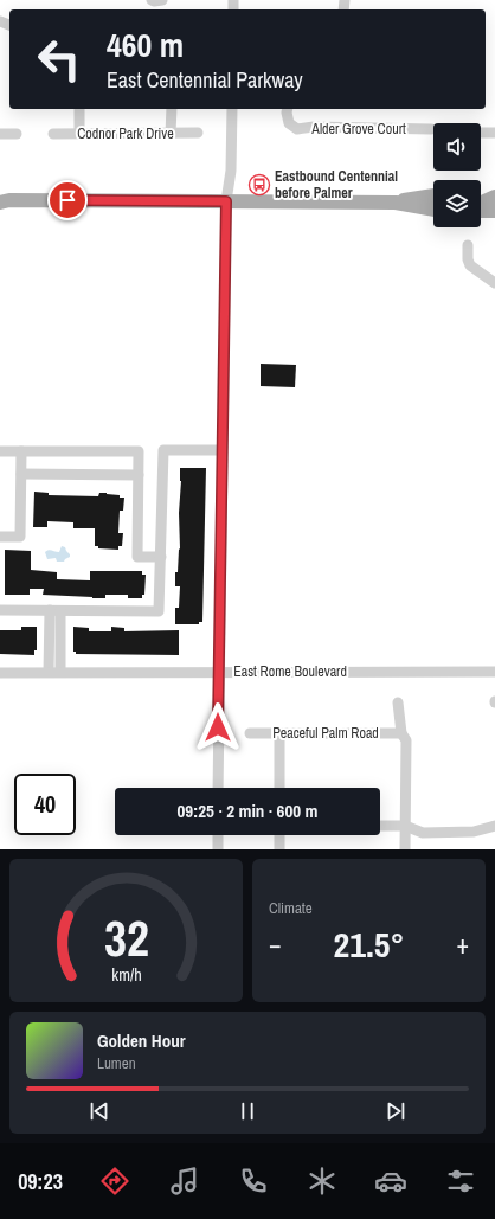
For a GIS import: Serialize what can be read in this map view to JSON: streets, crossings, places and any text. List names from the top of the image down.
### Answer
{
  "streets": {
    "street": [
      "Alder Grove Court",
      "Codnor Park Drive",
      "East Rome Boulevard",
      "Peaceful Palm Road"
    ]
  },
  "places": {
    "bus stop": ["Eastbound Centennial before Palmer"]
  },
  "page": {
    "turn": ["460 m", "East Centennial Parkway"],
    "limit": "40",
    "trip": "09:25 · 2 min · 600 m",
    "tile": "Climate",
    "heat": ["−", "21.5°", "+"],
    "song": ["Golden Hour", "Lumen"],
    "tabs": "09:23",
    "gauge": ["32", "km/h"]
  }
}
